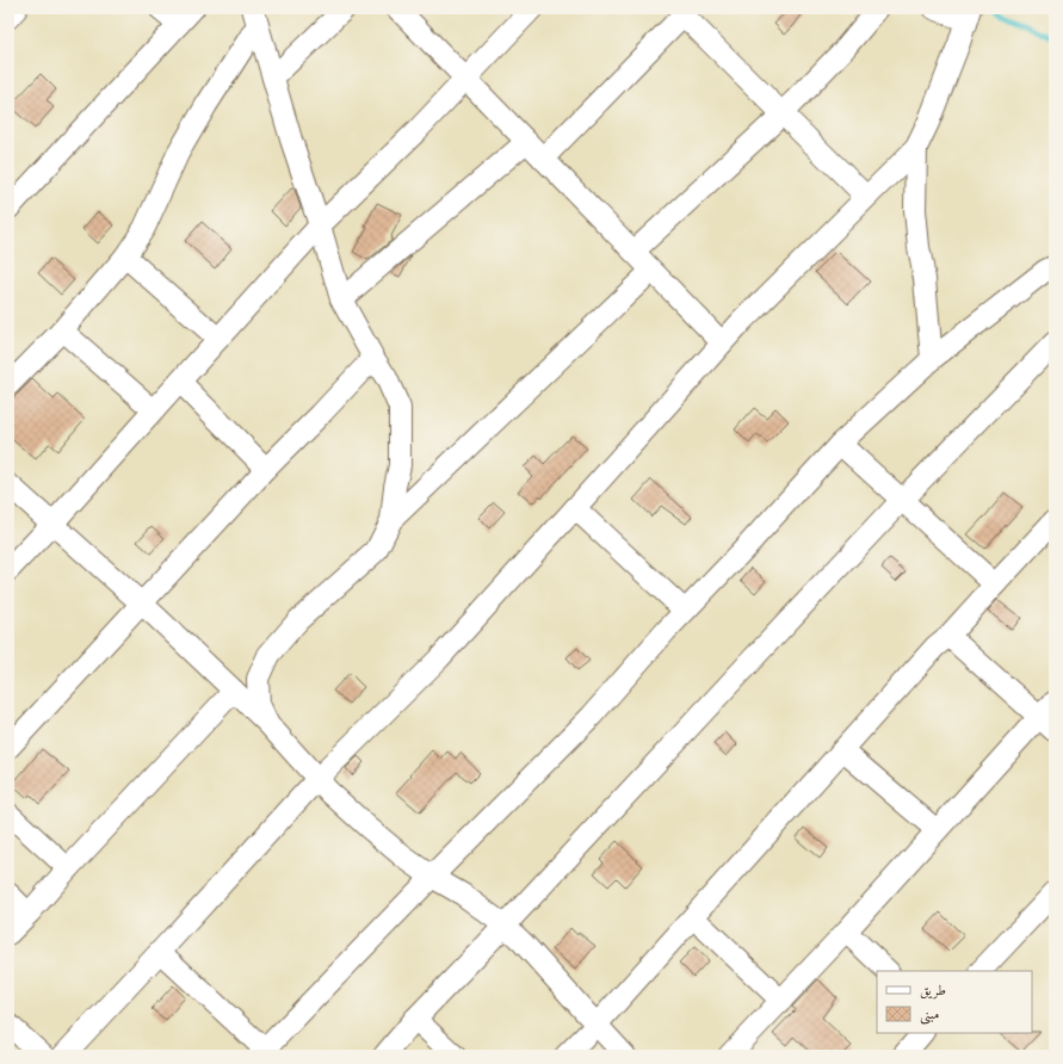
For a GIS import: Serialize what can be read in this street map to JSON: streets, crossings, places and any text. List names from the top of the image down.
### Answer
{
  "legend": ["طريق", "مبنى"]
}
